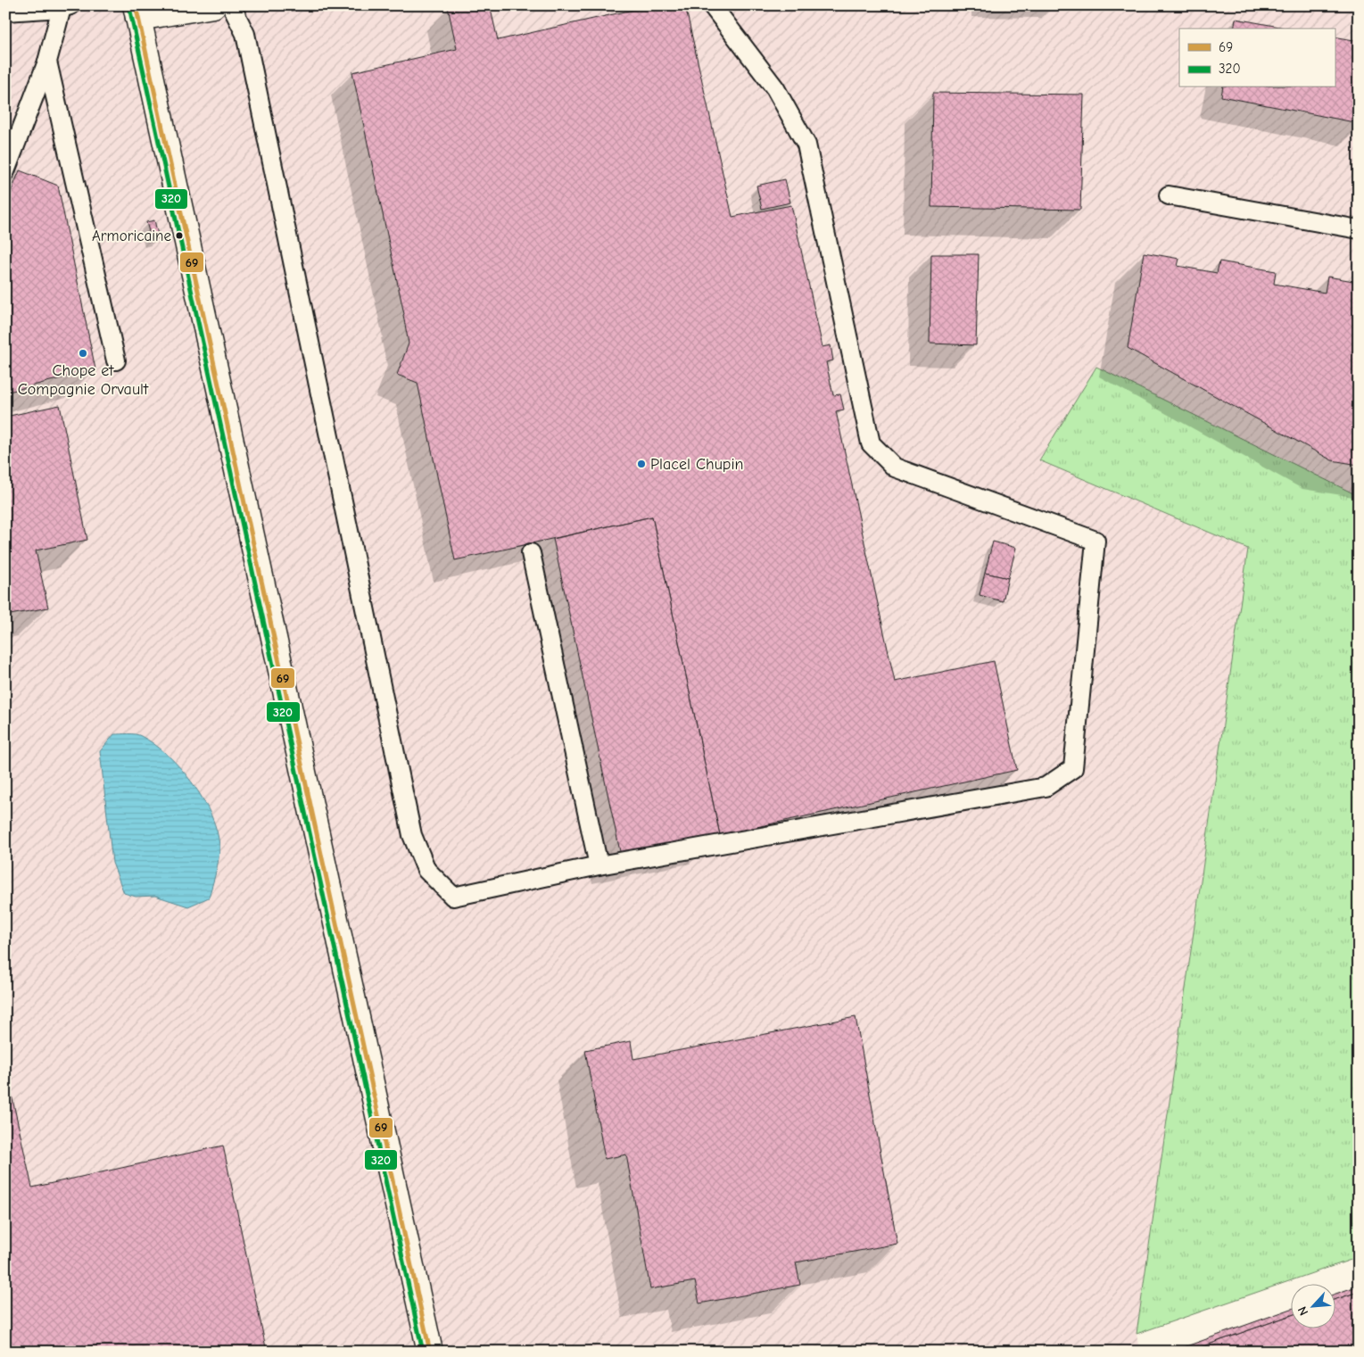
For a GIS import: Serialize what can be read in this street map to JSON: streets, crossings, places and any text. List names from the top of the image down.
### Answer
{
  "places": ["Armoricaine", "Chope et Compagnie Orvault", "Placel Chupin"],
  "lines": ["transit line 69", "transit line 320"],
  "legend": ["69", "320"],
  "north": "bottom left"
}
